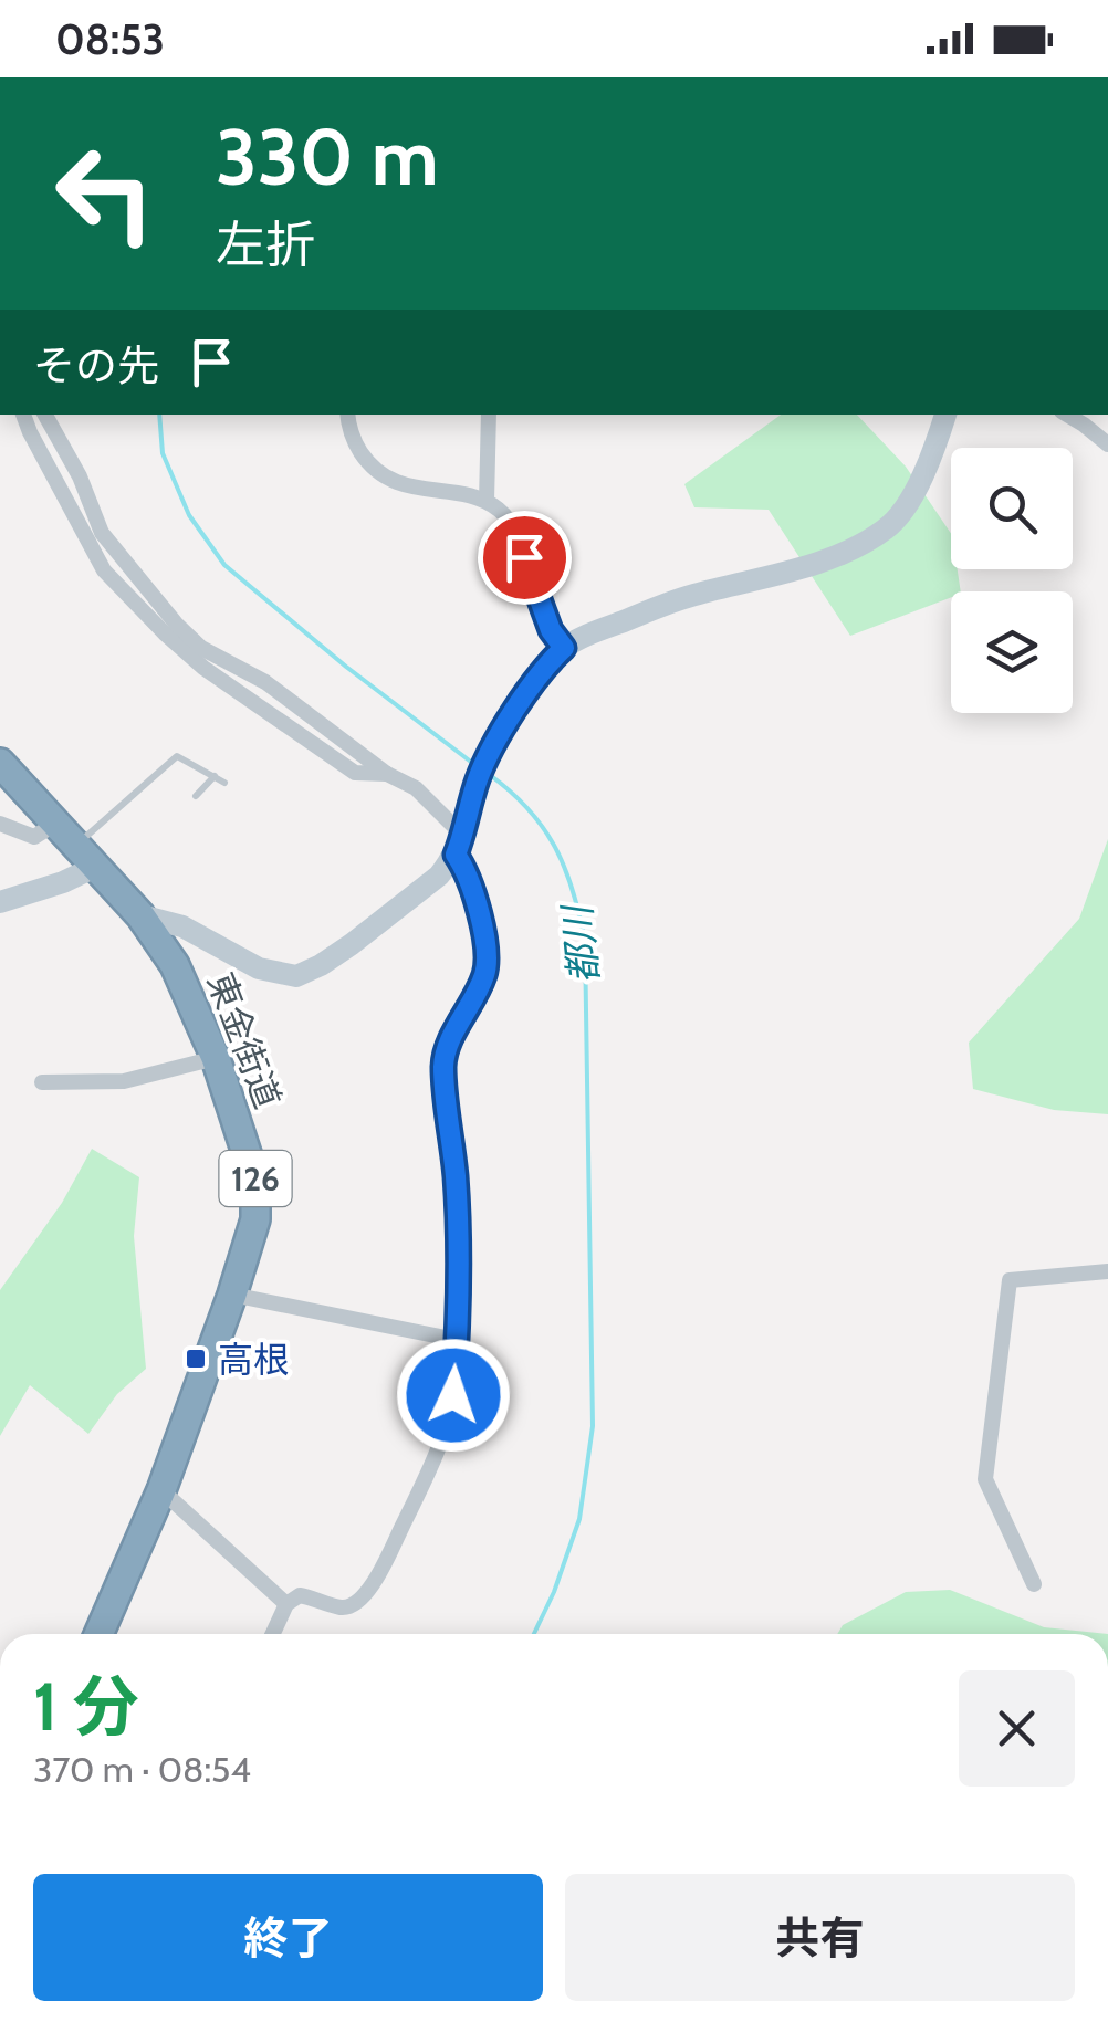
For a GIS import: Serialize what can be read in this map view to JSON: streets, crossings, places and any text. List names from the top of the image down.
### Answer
{
  "streets": {
    "highway": ["東金街道", "126"]
  },
  "water": ["都川"],
  "places": {
    "transit": ["高根"]
  },
  "page": {
    "status": "08:53",
    "turn": ["330 m", "左折"],
    "then": "その先",
    "heading": ["1 分", "370 m · 08:54"],
    "buttons": ["終了", "共有"]
  }
}
